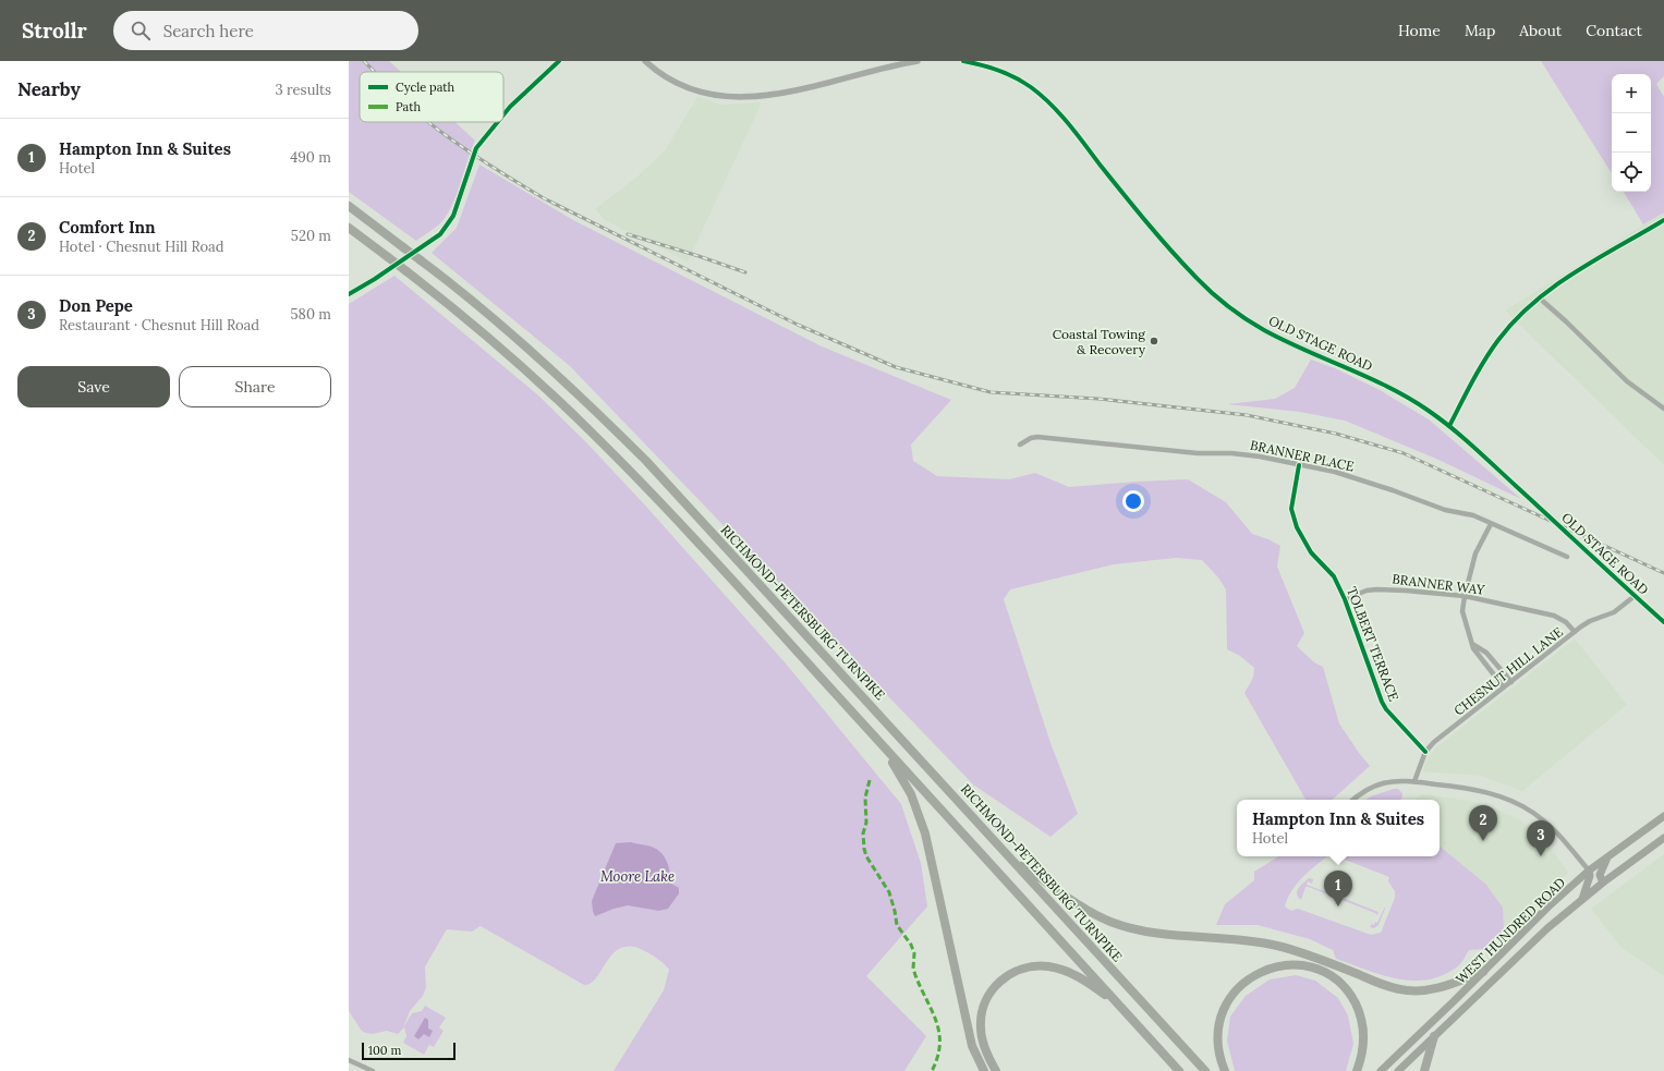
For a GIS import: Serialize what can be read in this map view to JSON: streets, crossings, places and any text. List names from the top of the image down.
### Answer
{
  "streets": {
    "highway": ["RICHMOND-PETERSBURG TURNPIKE", "WEST HUNDRED ROAD"],
    "street": [
      "OLD STAGE ROAD",
      "BRANNER PLACE",
      "BRANNER WAY",
      "TOLBERT TERRACE",
      "CHESNUT HILL LANE"
    ]
  },
  "crossings": [
    ["OLD STAGE ROAD", "CHESNUT HILL LANE"],
    ["BRANNER PLACE", "TOLBERT TERRACE"],
    ["BRANNER WAY", "TOLBERT TERRACE"],
    ["BRANNER WAY", "CHESNUT HILL LANE"],
    ["TOLBERT TERRACE", "CHESNUT HILL LANE"]
  ],
  "water": ["Moore Lake"],
  "places": ["Coastal Towing & Recovery"],
  "legend": ["Cycle path", "Path"],
  "scale_bar": "100 m",
  "page": {
    "header": "Strollr",
    "search": "Search here",
    "nav": [
      "Home",
      "Map",
      "About",
      "Contact"
    ],
    "heading": ["Nearby", "3 results"],
    "map_buttons": ["+", "−"],
    "list": [
      {
        "mark": "1",
        "name": "Hampton Inn & Suites",
        "note": "Hotel",
        "value": "490 m"
      },
      {
        "mark": "2",
        "name": "Comfort Inn",
        "note": "Hotel · Chesnut Hill Road",
        "value": "520 m"
      },
      {
        "mark": "3",
        "name": "Don Pepe",
        "note": "Restaurant · Chesnut Hill Road",
        "value": "580 m"
      }
    ],
    "buttons": ["Save", "Share"],
    "popup": ["Hampton Inn & Suites", "Hotel"],
    "pins": ["2", "3", "1"],
    "scale": "100 m"
  }
}
